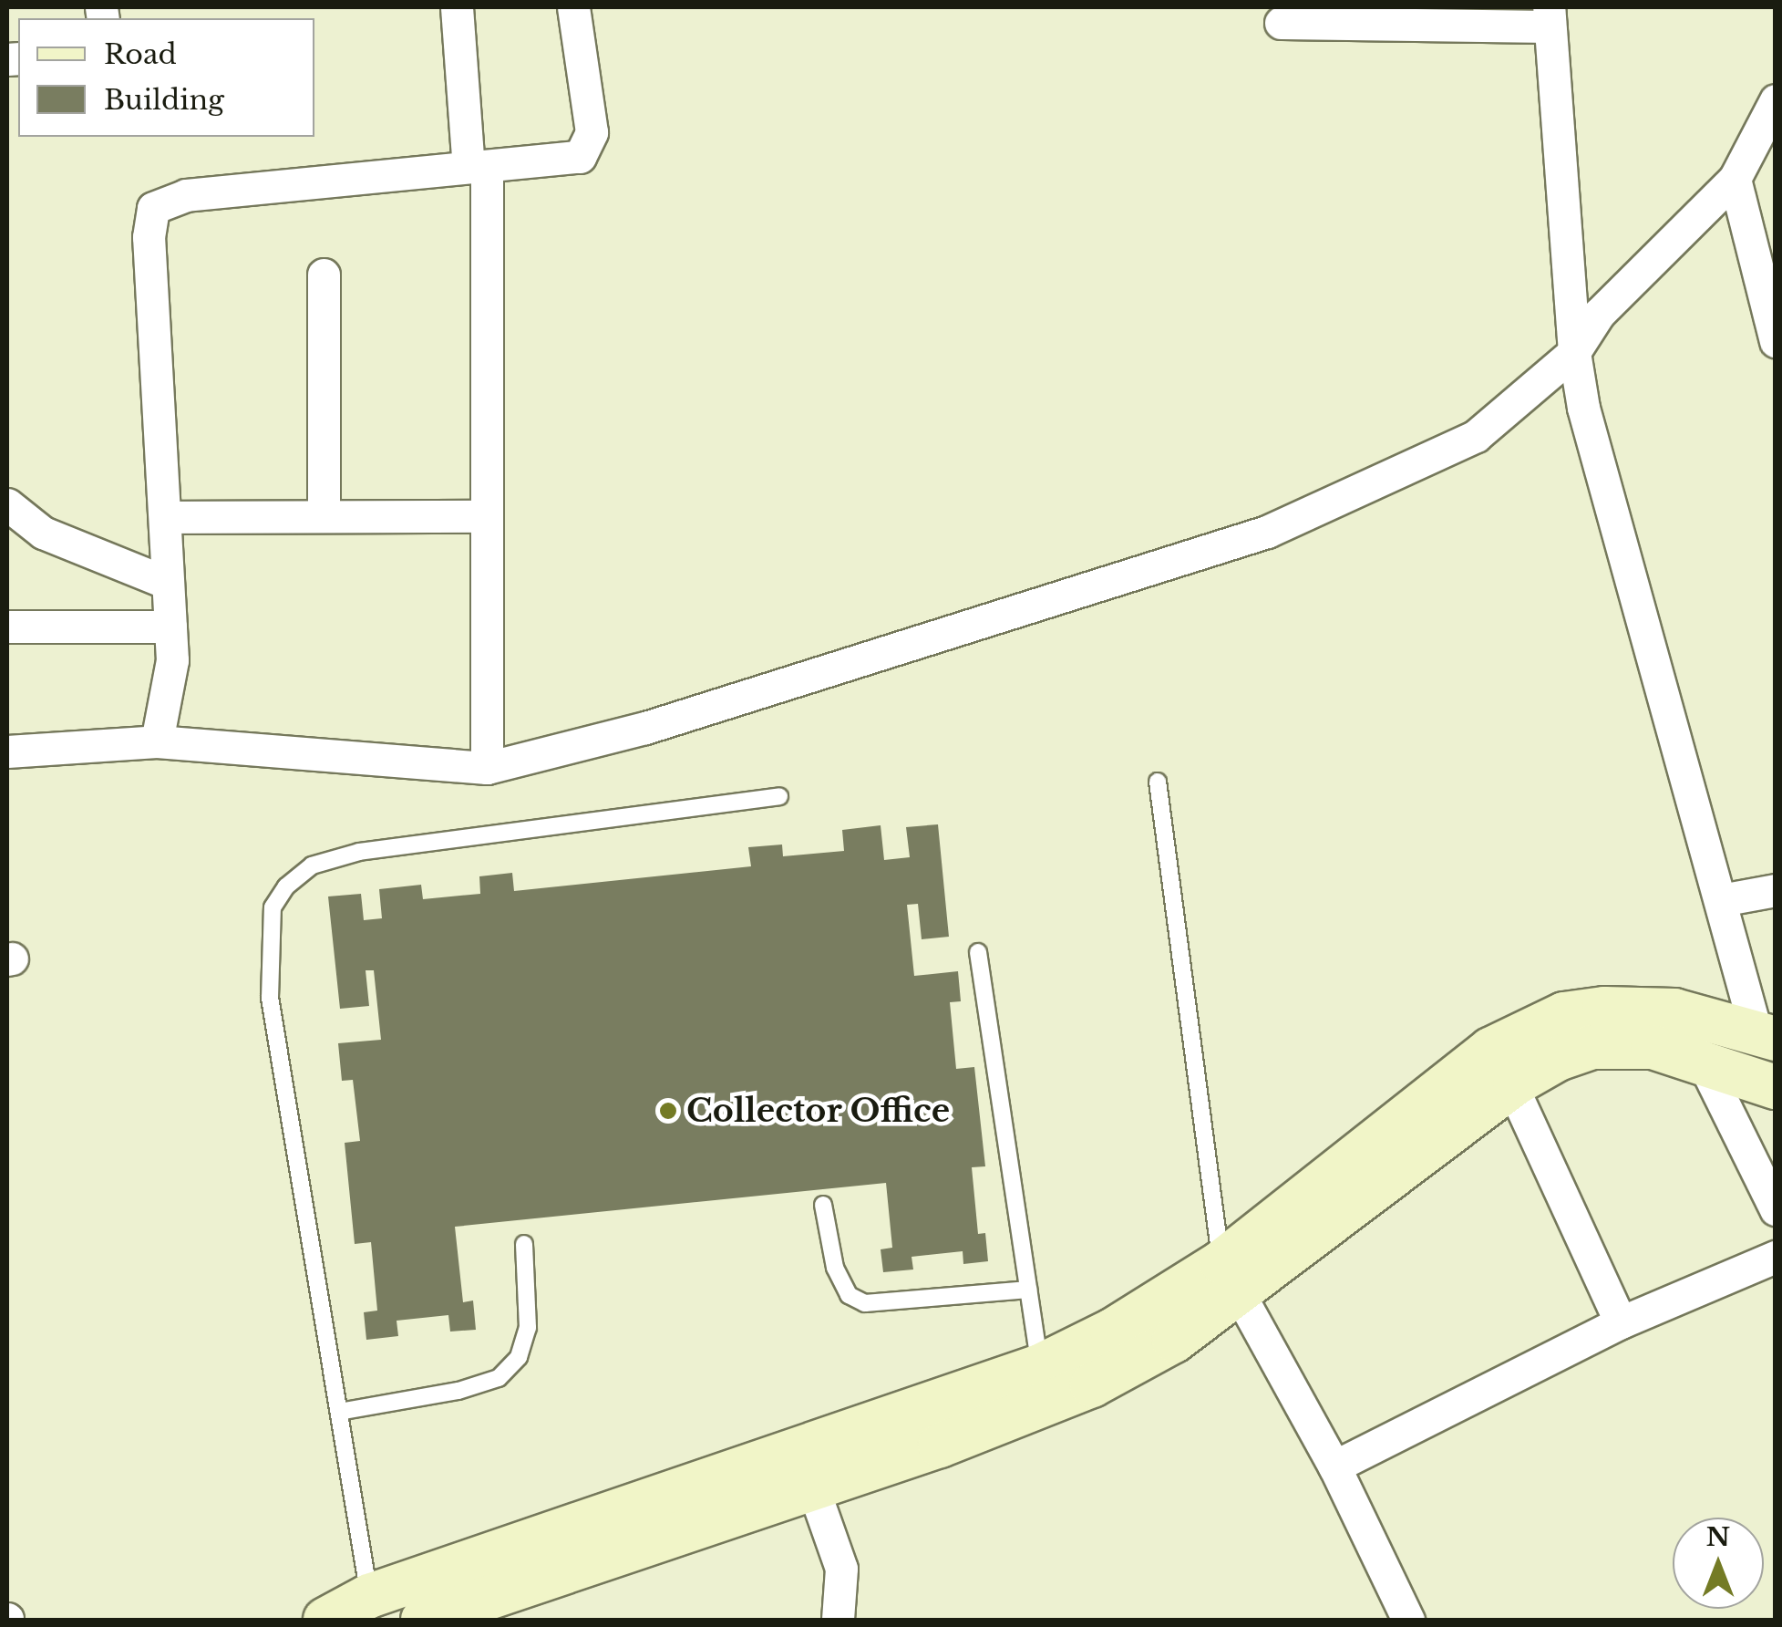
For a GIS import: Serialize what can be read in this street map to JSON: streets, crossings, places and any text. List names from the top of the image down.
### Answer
{
  "places": ["Collector Office"],
  "legend": ["Road", "Building"],
  "north": "top"
}
